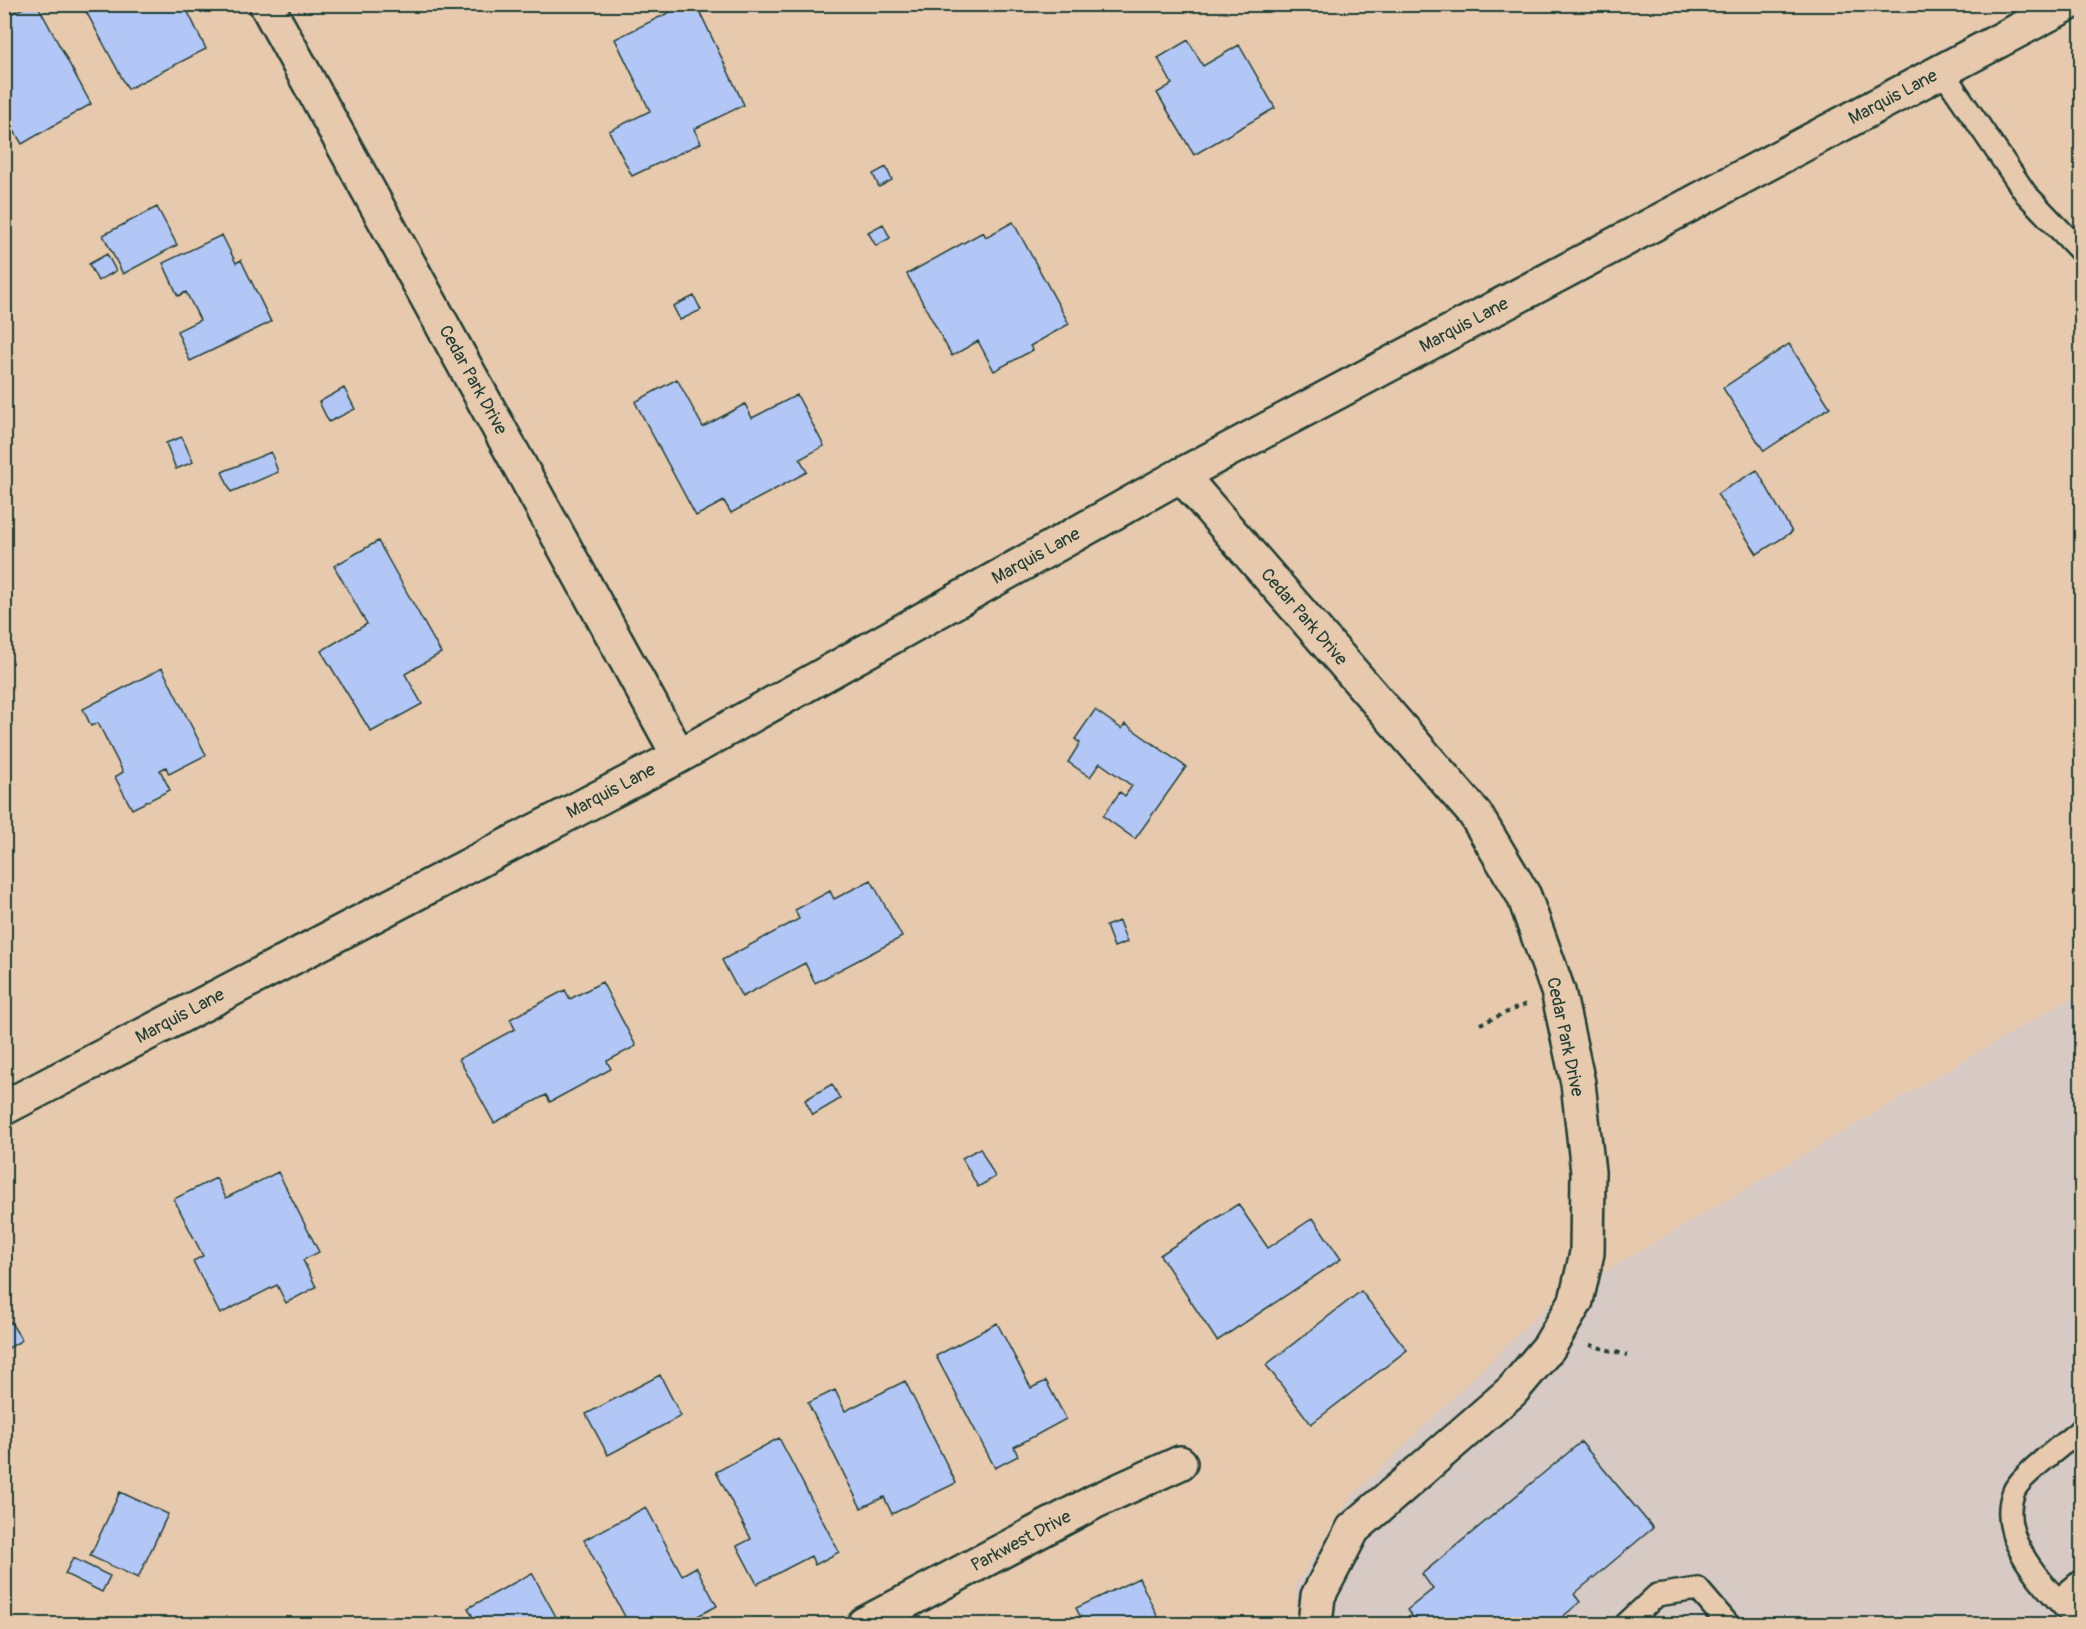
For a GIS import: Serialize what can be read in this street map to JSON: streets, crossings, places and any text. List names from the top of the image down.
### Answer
{
  "streets": {
    "street": ["Marquis Lane", "Cedar Park Drive", "Parkwest Drive"]
  },
  "crossings": [
    ["Marquis Lane", "Cedar Park Drive"]
  ]
}
